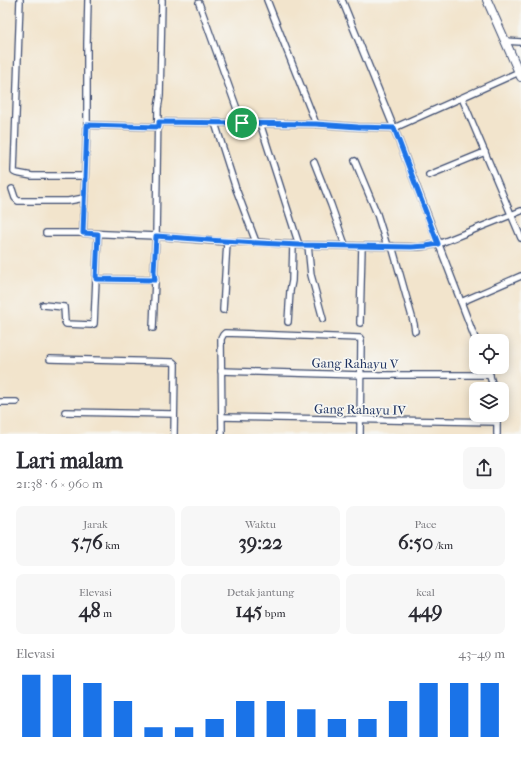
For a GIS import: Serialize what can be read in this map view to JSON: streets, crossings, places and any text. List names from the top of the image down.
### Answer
{
  "streets": {
    "street": ["Gang Rahayu V", "Gang Rahayu IV"]
  },
  "page": {
    "heading": ["Lari malam", "21:38 · 6 × 960 m"],
    "stats": [
      ["Jarak", "5.76 km"],
      ["Waktu", "39:22"],
      ["Pace", "6:50 /km"],
      ["Elevasi", "48 m"],
      ["Detak jantung", "145 bpm"],
      ["kcal", "449"]
    ],
    "chart": ["Elevasi", "43–49 m"]
  }
}
